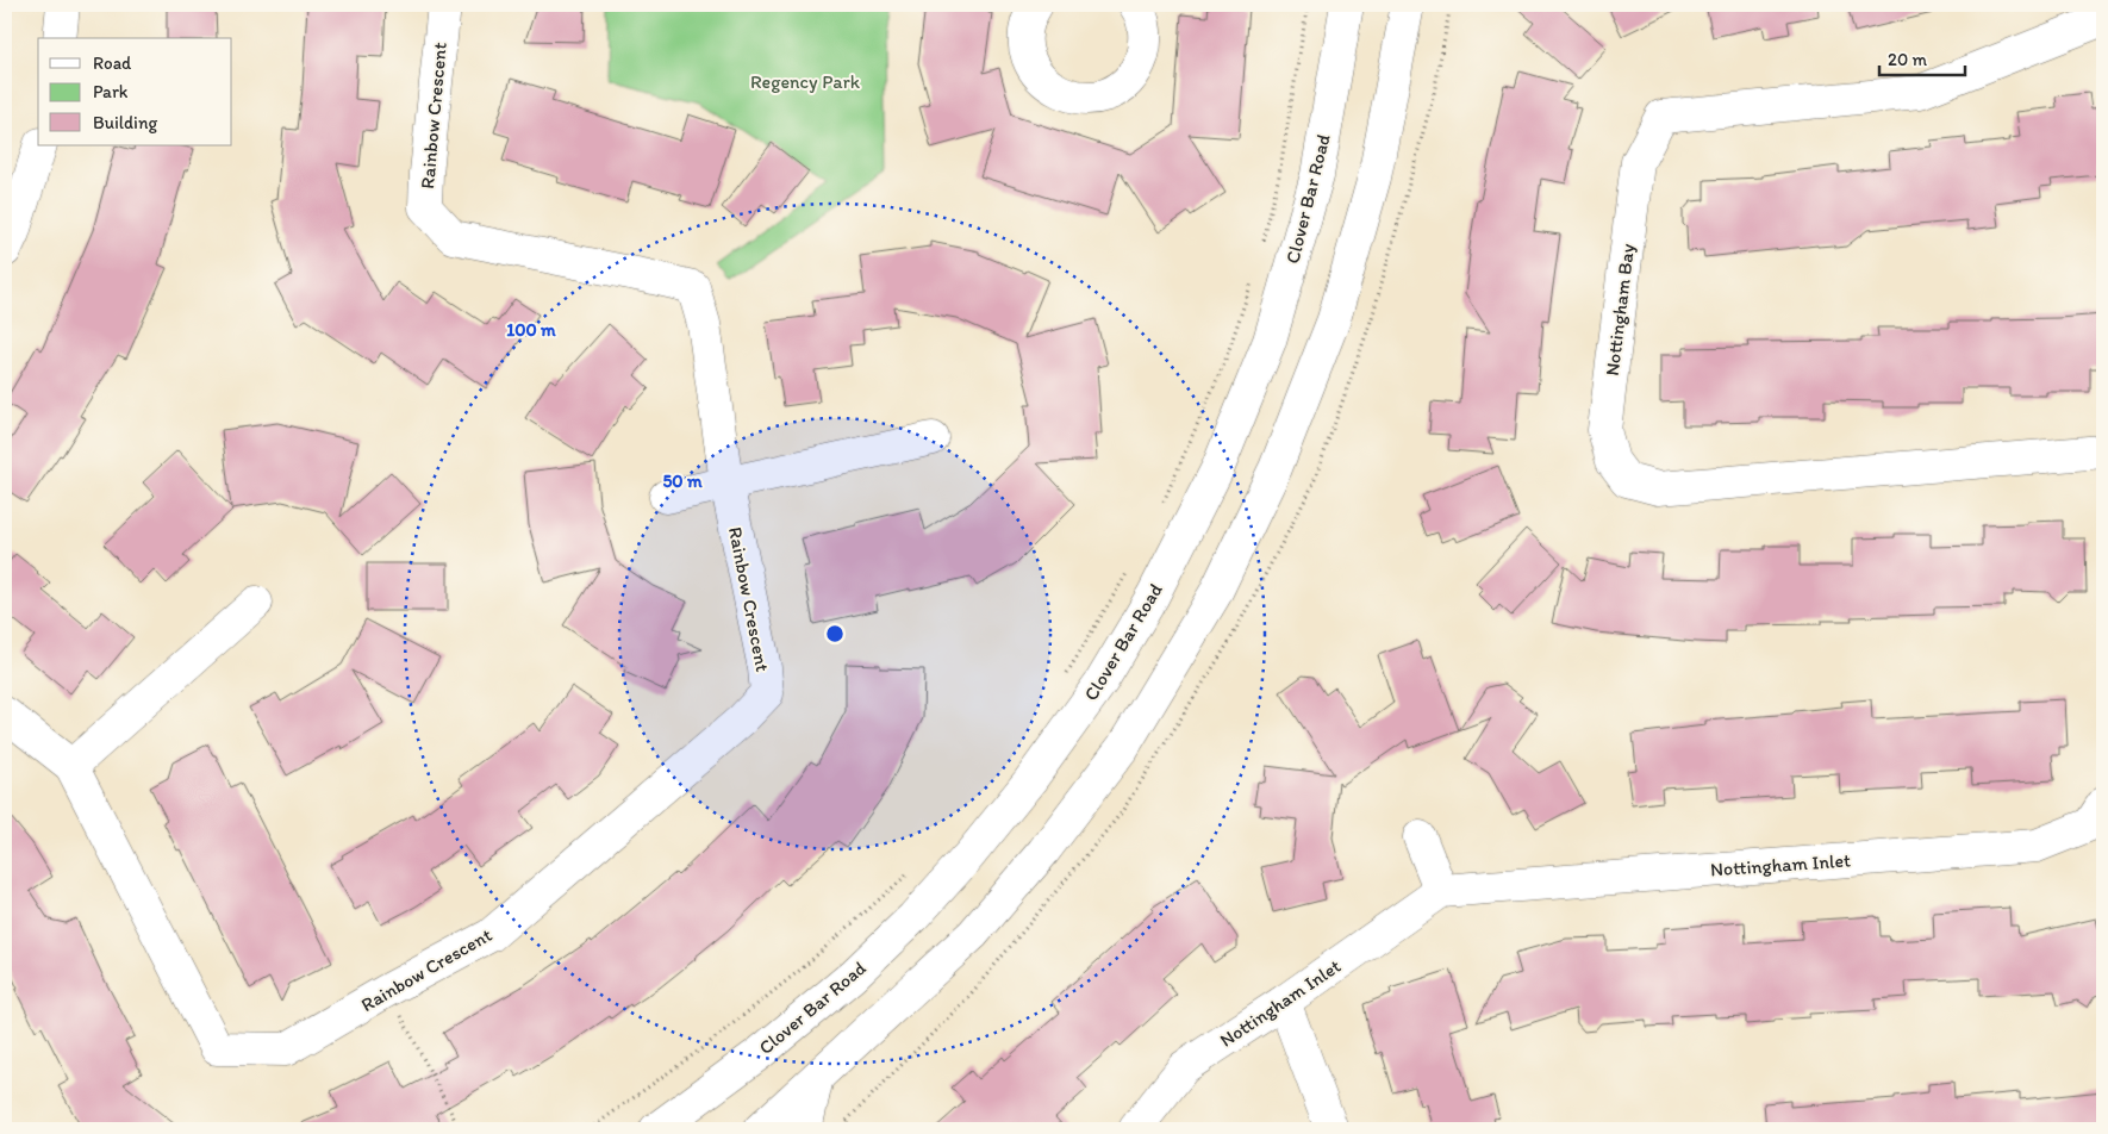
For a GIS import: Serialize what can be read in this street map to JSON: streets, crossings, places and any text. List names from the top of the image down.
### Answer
{
  "streets": {
    "street": [
      "Rainbow Crescent",
      "Clover Bar Road",
      "Nottingham Bay",
      "Nottingham Inlet"
    ]
  },
  "parks": ["Regency Park"],
  "legend": ["Road", "Park", "Building"],
  "scale_bar": "20 m",
  "rings": ["100 m", "50 m"]
}
